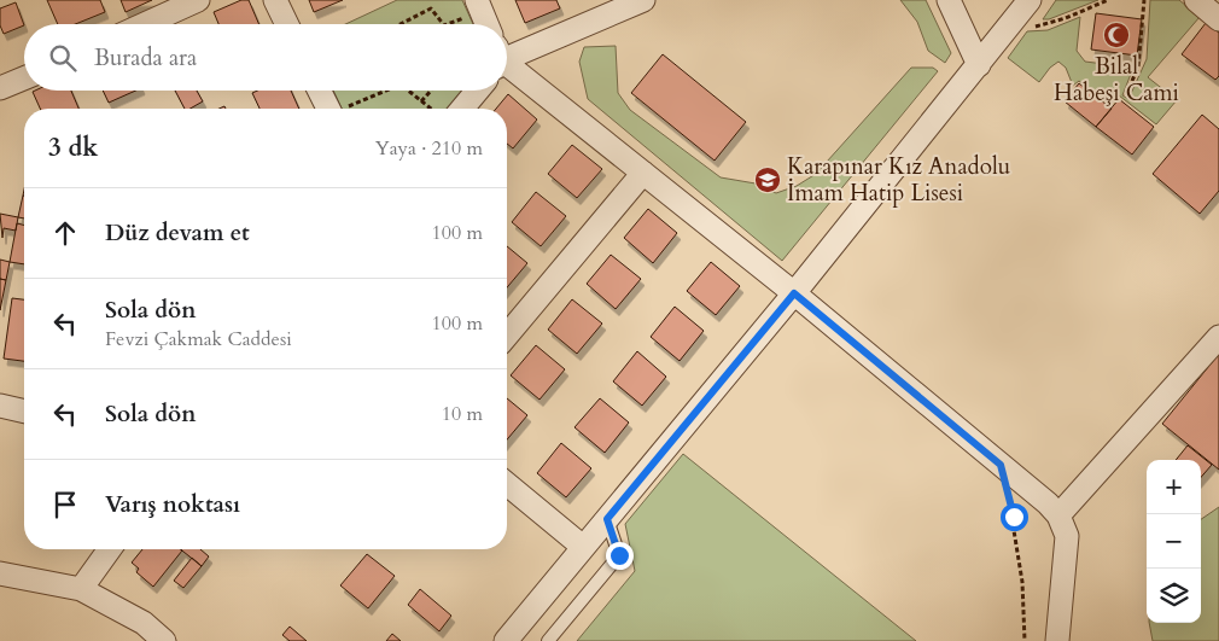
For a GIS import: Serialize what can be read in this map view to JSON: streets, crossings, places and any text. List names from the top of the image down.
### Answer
{
  "places": {
    "mosque": ["Bilal Habeşi Cami"],
    "school or university": ["Karapınar Kız Anadolu İmam Hatip Lisesi"]
  },
  "page": {
    "search": "Burada ara",
    "heading": ["3 dk", "Yaya · 210 m"],
    "list": [
      ["Düz devam et", "100 m"],
      ["Sola dön", "Fevzi Çakmak Caddesi", "100 m"],
      ["Sola dön", "10 m"],
      "Varış noktası"
    ],
    "map_buttons": ["+", "−"]
  }
}
